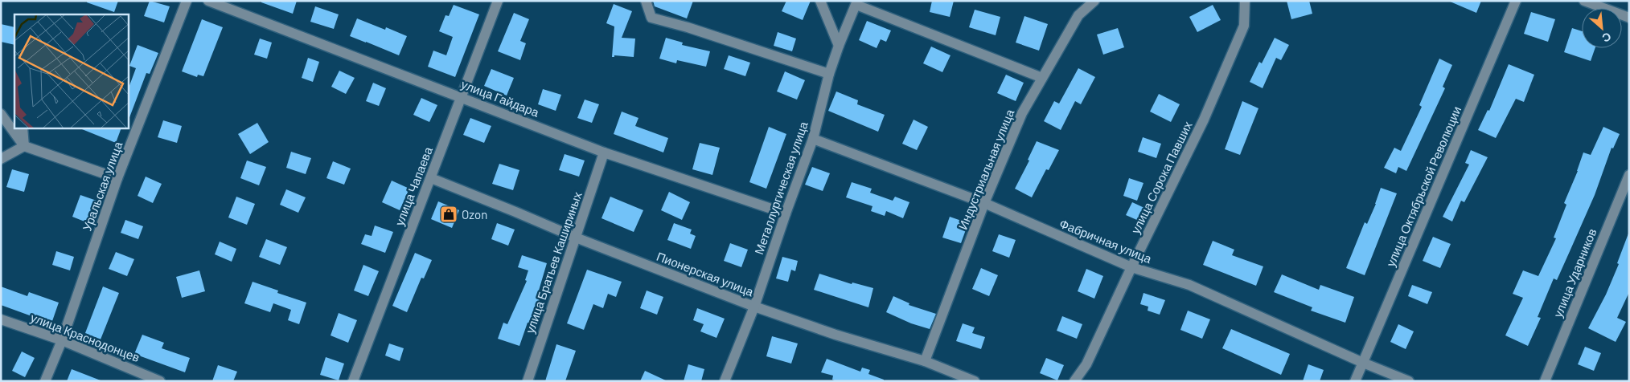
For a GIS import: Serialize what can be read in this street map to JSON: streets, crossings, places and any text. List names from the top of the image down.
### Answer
{
  "streets": {
    "street": [
      "улица Гайдара",
      "Индустриальная улица",
      "улица Сорока Павших",
      "Уральская улица",
      "улица Чапаева",
      "улица Октябрьской Революции",
      "Металлургическая улица",
      "Фабричная улица",
      "улица Братьев Кашириных",
      "улица Ударников",
      "Пионерская улица",
      "улица Краснодонцев"
    ]
  },
  "crossings": [
    ["улица Гайдара", "улица Чапаева"],
    ["улица Гайдара", "Металлургическая улица"],
    ["улица Гайдара", "улица Братьев Кашириных"],
    ["Индустриальная улица", "Фабричная улица"],
    ["Индустриальная улица", "Пионерская улица"],
    ["улица Сорока Павших", "Фабричная улица"],
    ["Уральская улица", "улица Краснодонцев"],
    ["улица Чапаева", "Пионерская улица"],
    ["улица Октябрьской Революции", "Фабричная улица"],
    ["Металлургическая улица", "Фабричная улица"],
    ["Металлургическая улица", "Пионерская улица"],
    ["улица Братьев Кашириных", "Пионерская улица"]
  ],
  "places": {
    "shop": ["Ozon"]
  },
  "north": "bottom right"
}
